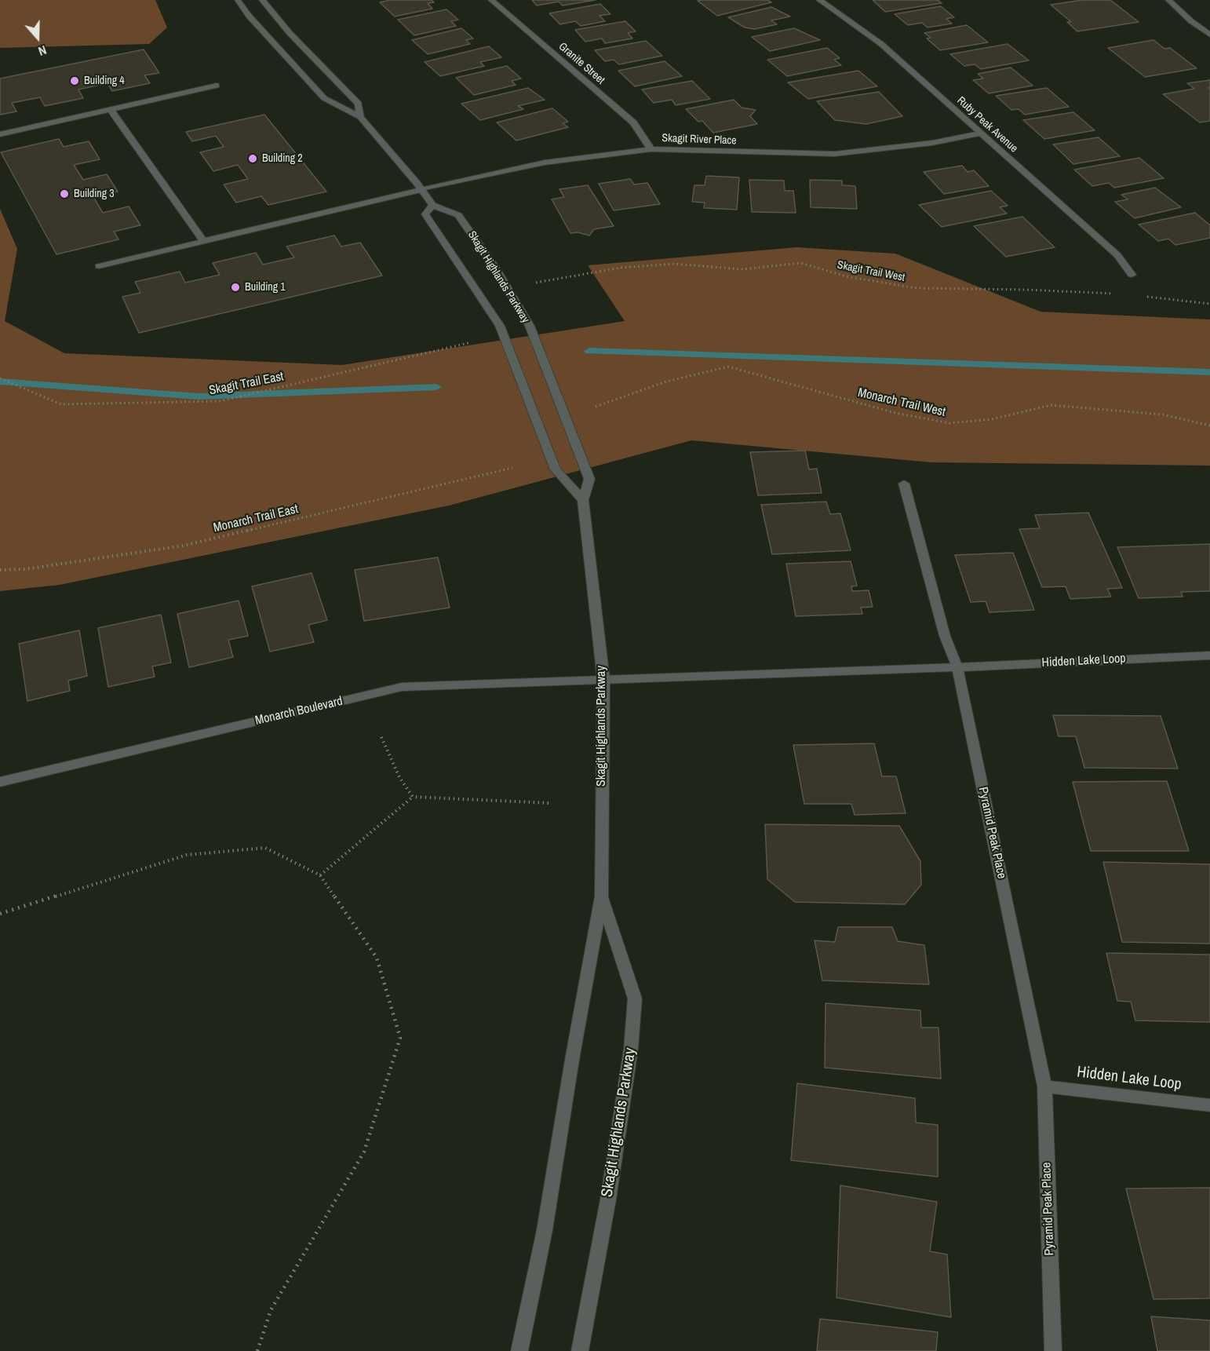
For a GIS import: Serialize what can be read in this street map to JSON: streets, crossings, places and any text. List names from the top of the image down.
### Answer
{
  "streets": {
    "street": [
      "Granite Street",
      "Ruby Peak Avenue",
      "Skagit River Place",
      "Skagit Highlands Parkway",
      "Hidden Lake Loop",
      "Monarch Boulevard",
      "Pyramid Peak Place"
    ],
    "path": [
      "Skagit Trail West",
      "Skagit Trail East",
      "Monarch Trail West",
      "Monarch Trail East"
    ]
  },
  "crossings": [
    ["Granite Street", "Skagit River Place"],
    ["Ruby Peak Avenue", "Skagit River Place"],
    ["Skagit Highlands Parkway", "Monarch Boulevard"],
    ["Hidden Lake Loop", "Pyramid Peak Place"]
  ],
  "places": [
    "Building 4",
    "Building 2",
    "Building 3",
    "Building 1"
  ],
  "north": "bottom"
}
